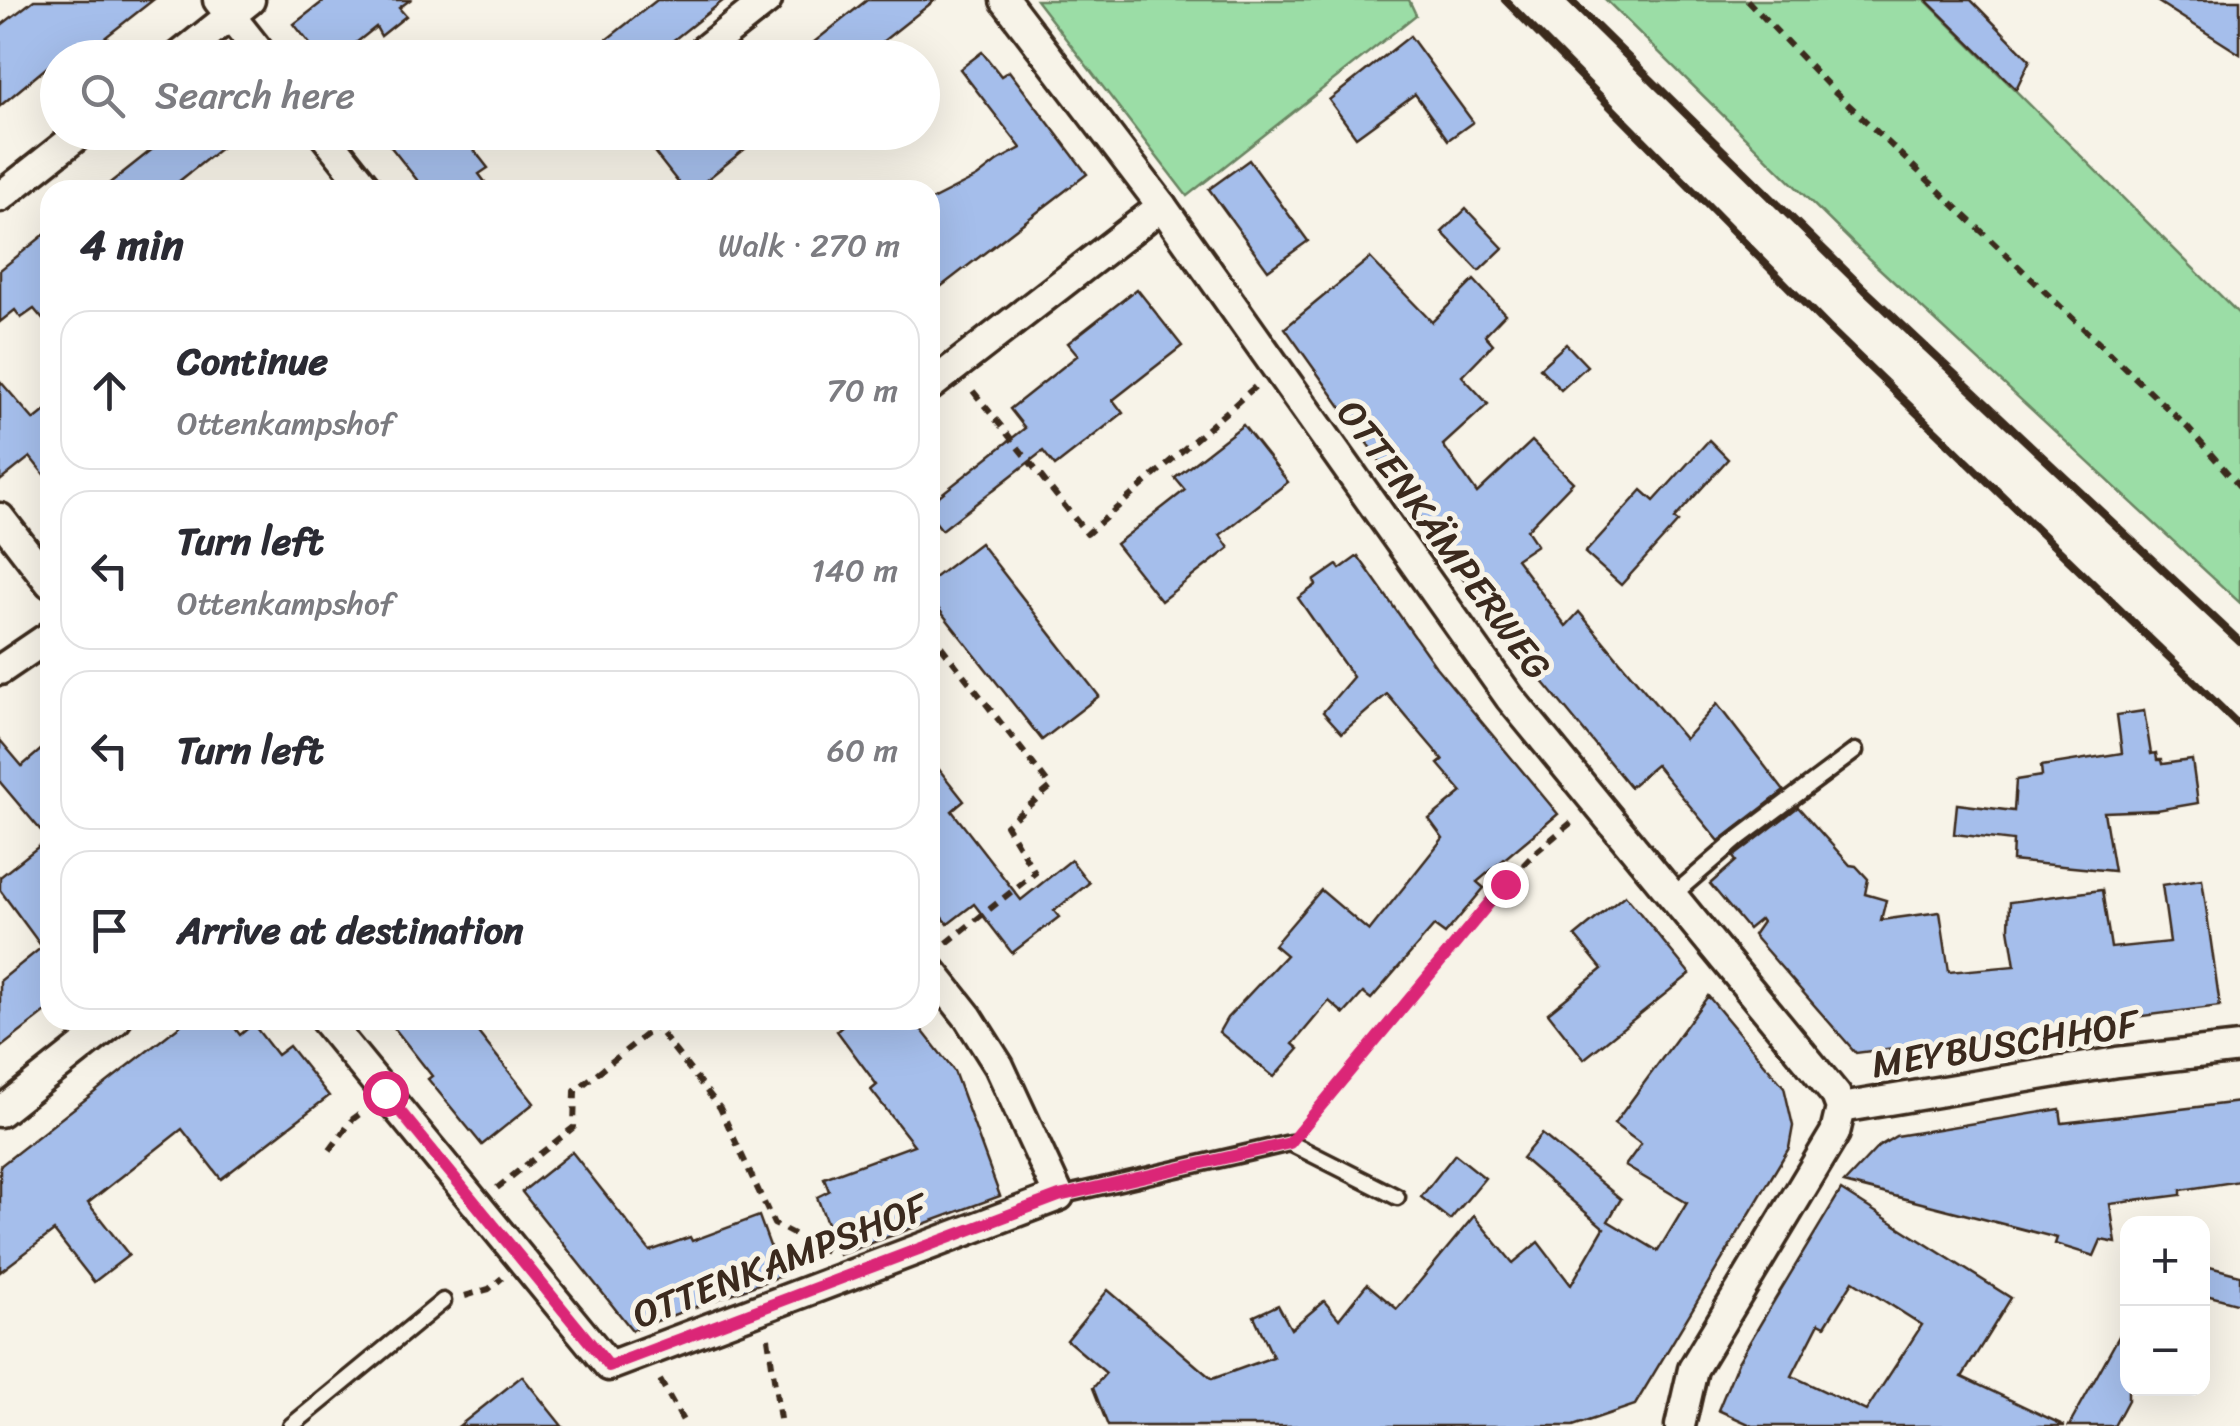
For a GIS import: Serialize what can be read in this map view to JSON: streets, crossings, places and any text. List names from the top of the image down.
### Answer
{
  "streets": {
    "street": ["OTTENKÄMPERWEG", "MEYBUSCHHOF", "OTTENKAMPSHOF"]
  },
  "crossings": [
    ["OTTENKÄMPERWEG", "MEYBUSCHHOF"]
  ],
  "page": {
    "search": "Search here",
    "heading": ["4 min", "Walk · 270 m"],
    "list": [
      ["Continue", "Ottenkampshof", "70 m"],
      ["Turn left", "Ottenkampshof", "140 m"],
      ["Turn left", "60 m"],
      "Arrive at destination"
    ],
    "map_buttons": ["+", "−"]
  }
}
